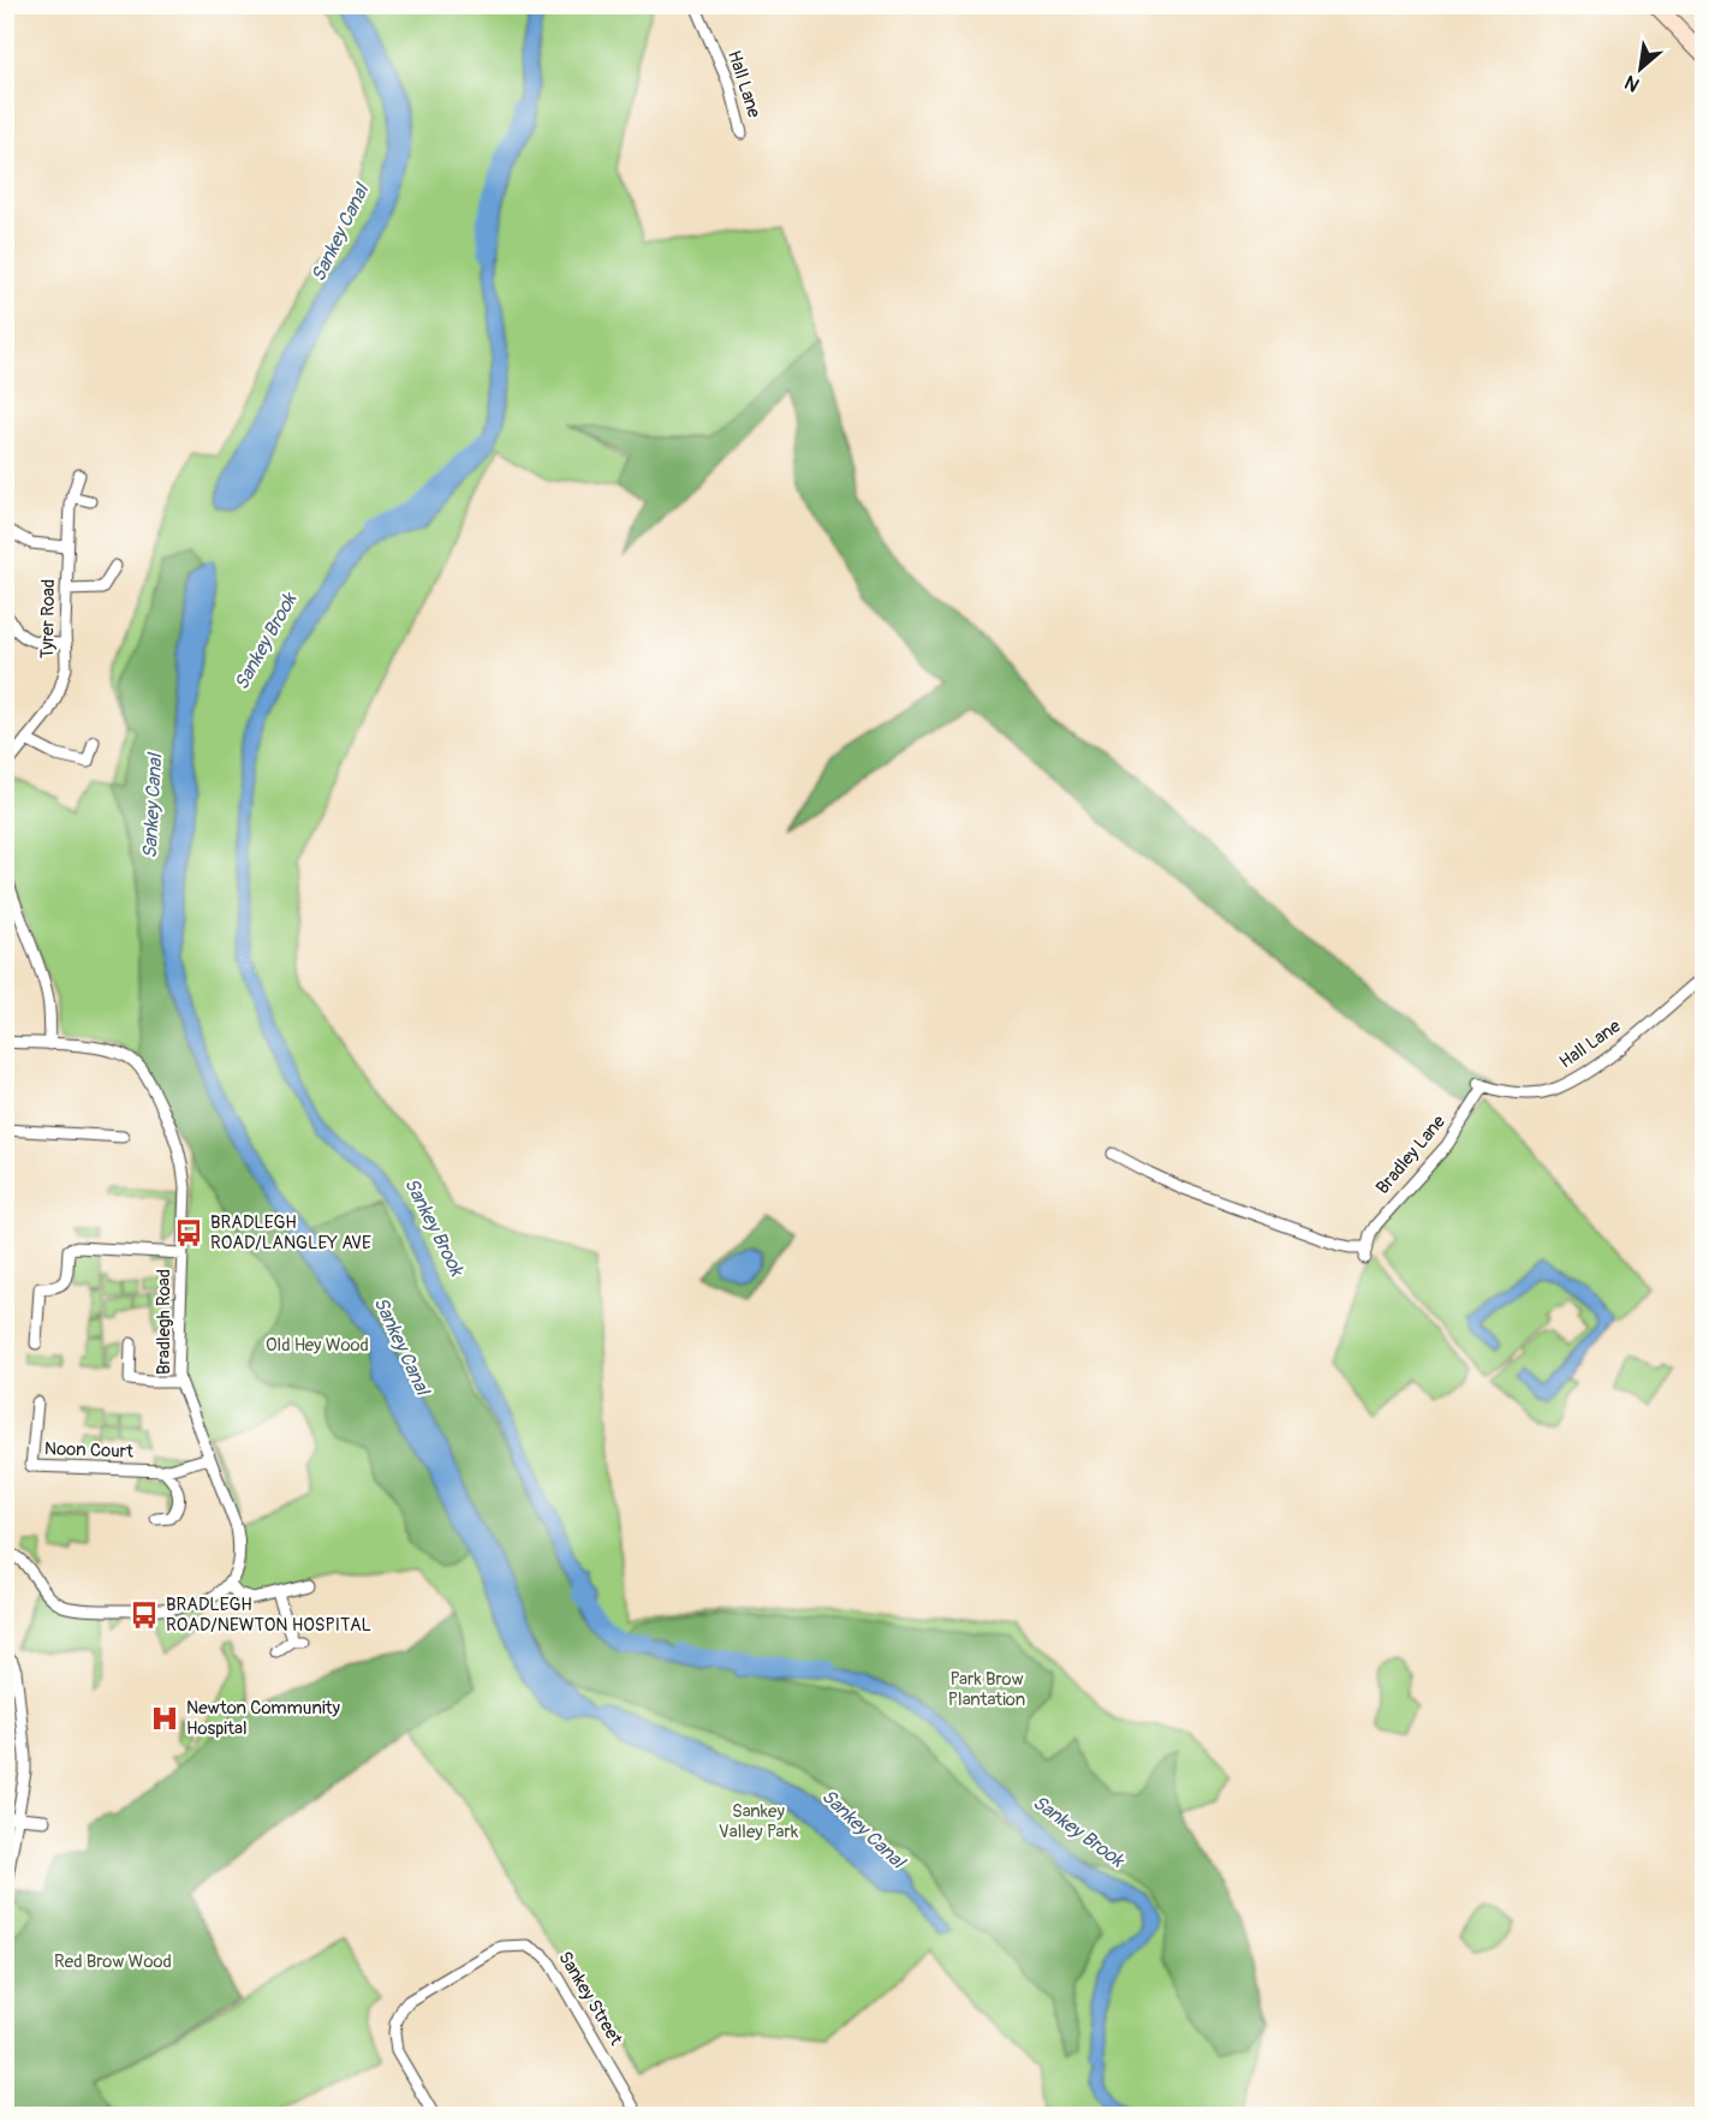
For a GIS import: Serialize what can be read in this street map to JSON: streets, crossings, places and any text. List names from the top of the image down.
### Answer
{
  "streets": {
    "street": [
      "Hall Lane",
      "Tyrer Road",
      "Bradley Lane",
      "Bradlegh Road",
      "Noon Court",
      "Sankey Street"
    ]
  },
  "crossings": [
    ["Hall Lane", "Bradley Lane"],
    ["Bradlegh Road", "Noon Court"]
  ],
  "water": ["Sankey Canal", "Sankey Brook"],
  "parks": [
    "Old Hey Wood",
    "Park Brow Plantation",
    "Sankey Valley Park",
    "Red Brow Wood"
  ],
  "places": {
    "bus stop": ["BRADLEGH ROAD/LANGLEY AVE", "BRADLEGH ROAD/NEWTON HOSPITAL"],
    "hospital": ["Newton Community Hospital"]
  },
  "north": "bottom left"
}
